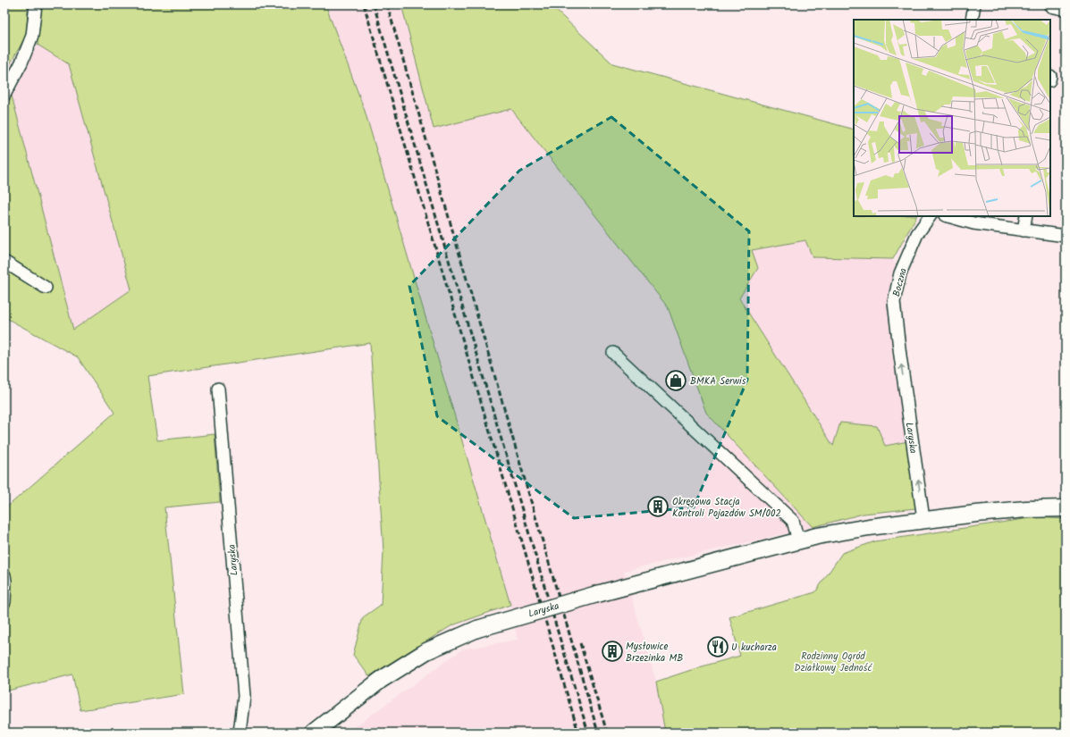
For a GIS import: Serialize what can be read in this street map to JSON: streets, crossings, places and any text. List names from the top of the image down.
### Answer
{
  "streets": {
    "street": ["Boczna", "Laryska"]
  },
  "crossings": [
    ["Boczna", "Laryska"]
  ],
  "parks": ["Rodzinny Ogród Działkowy Jedność"],
  "places": {
    "shop": ["BMKA Serwis"],
    "building": ["Okręgowa Stacja Kontroli Pojazdów SM/002", "Mysłowice Brzezinka MB"],
    "restaurant": ["U kucharza"]
  }
}
